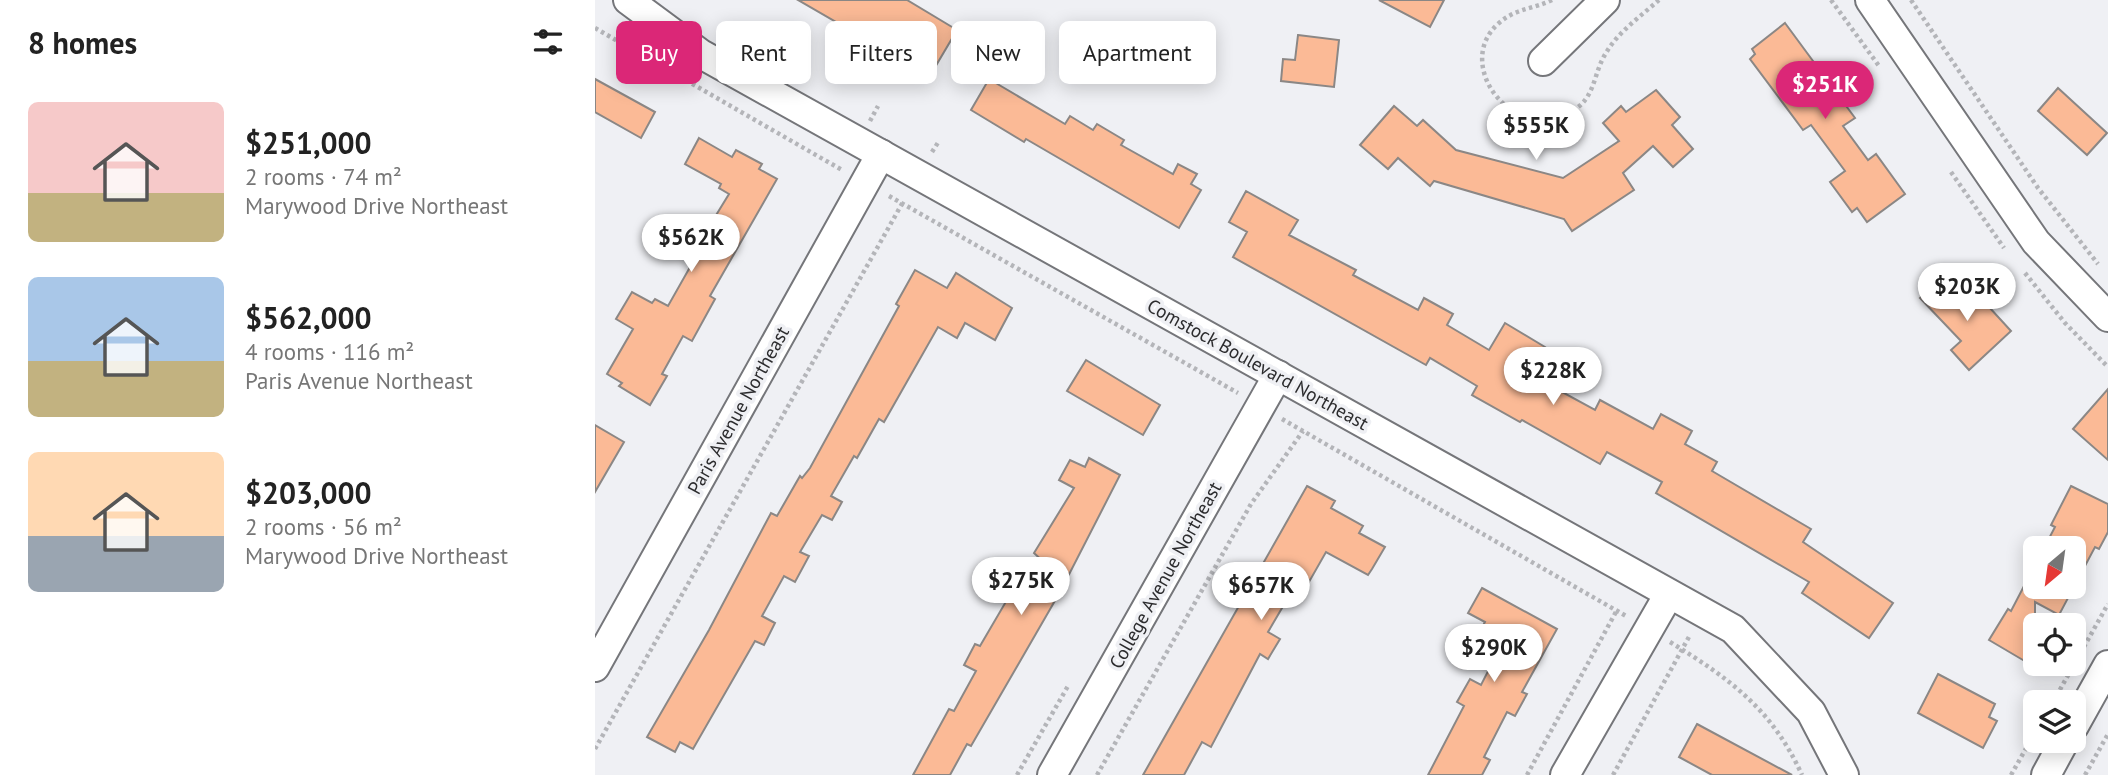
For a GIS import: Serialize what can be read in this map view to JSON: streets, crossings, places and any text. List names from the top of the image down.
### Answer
{
  "streets": {
    "street": ["Comstock Boulevard Northeast", "Paris Avenue Northeast", "College Avenue Northeast"]
  },
  "crossings": [
    ["Comstock Boulevard Northeast", "Paris Avenue Northeast"],
    ["Comstock Boulevard Northeast", "College Avenue Northeast"]
  ],
  "north": "bottom left",
  "page": {
    "heading": "8 homes",
    "chip": [
      "Buy",
      "Rent",
      "Filters",
      "New",
      "Apartment"
    ],
    "price": [
      "$251K",
      "$555K",
      "$562K",
      "$203K",
      "$228K",
      "$275K",
      "$657K",
      "$290K"
    ],
    "list": [
      {
        "name": "$251,000",
        "note": "2 rooms · 74 m² · Marywood Drive Northeast"
      },
      {
        "name": "$562,000",
        "note": "4 rooms · 116 m² · Paris Avenue Northeast"
      },
      {
        "name": "$203,000",
        "note": "2 rooms · 56 m² · Marywood Drive Northeast"
      }
    ]
  }
}
